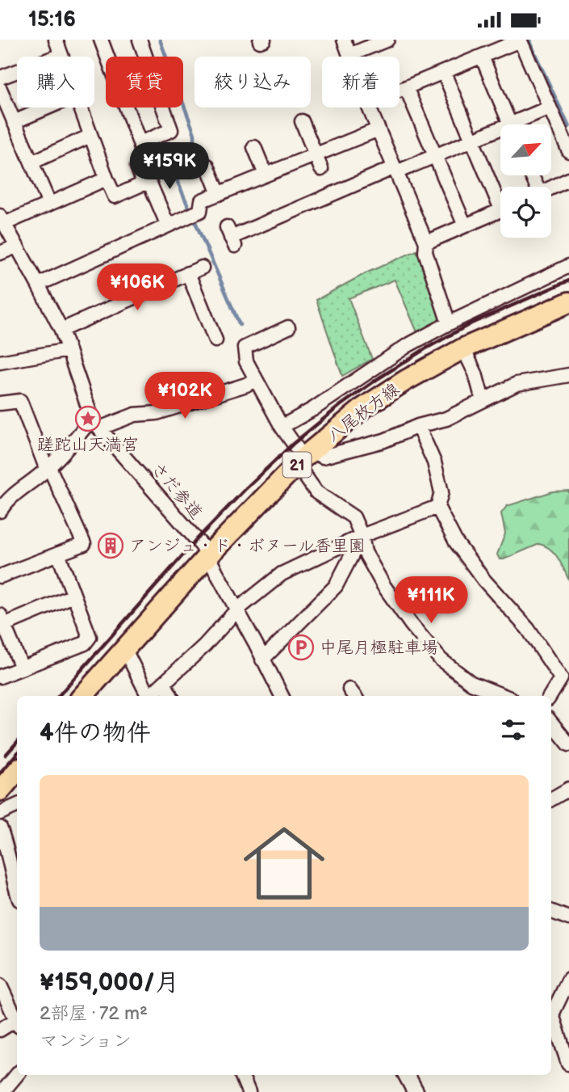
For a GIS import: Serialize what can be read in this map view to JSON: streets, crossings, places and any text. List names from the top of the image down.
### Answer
{
  "streets": {
    "main road": ["八尾枚方線", "21"],
    "street": ["さだ参道"]
  },
  "crossings": [
    ["八尾枚方線", "さだ参道"]
  ],
  "places": {
    "place": ["蹉跎山天満宮"],
    "building": ["アンジュ・ド・ボヌール香里園"],
    "parking": ["中尾月極駐車場"]
  },
  "north": "top right",
  "page": {
    "status": "15:16",
    "chip": [
      "購入",
      "賃貸",
      "絞り込み",
      "新着"
    ],
    "price": [
      "¥159K",
      "¥106K",
      "¥102K",
      "¥111K"
    ],
    "heading": "4件の物件",
    "list": [
      {
        "name": "¥159,000/月",
        "note": "2部屋 · 72 m² · マンション"
      }
    ]
  }
}
